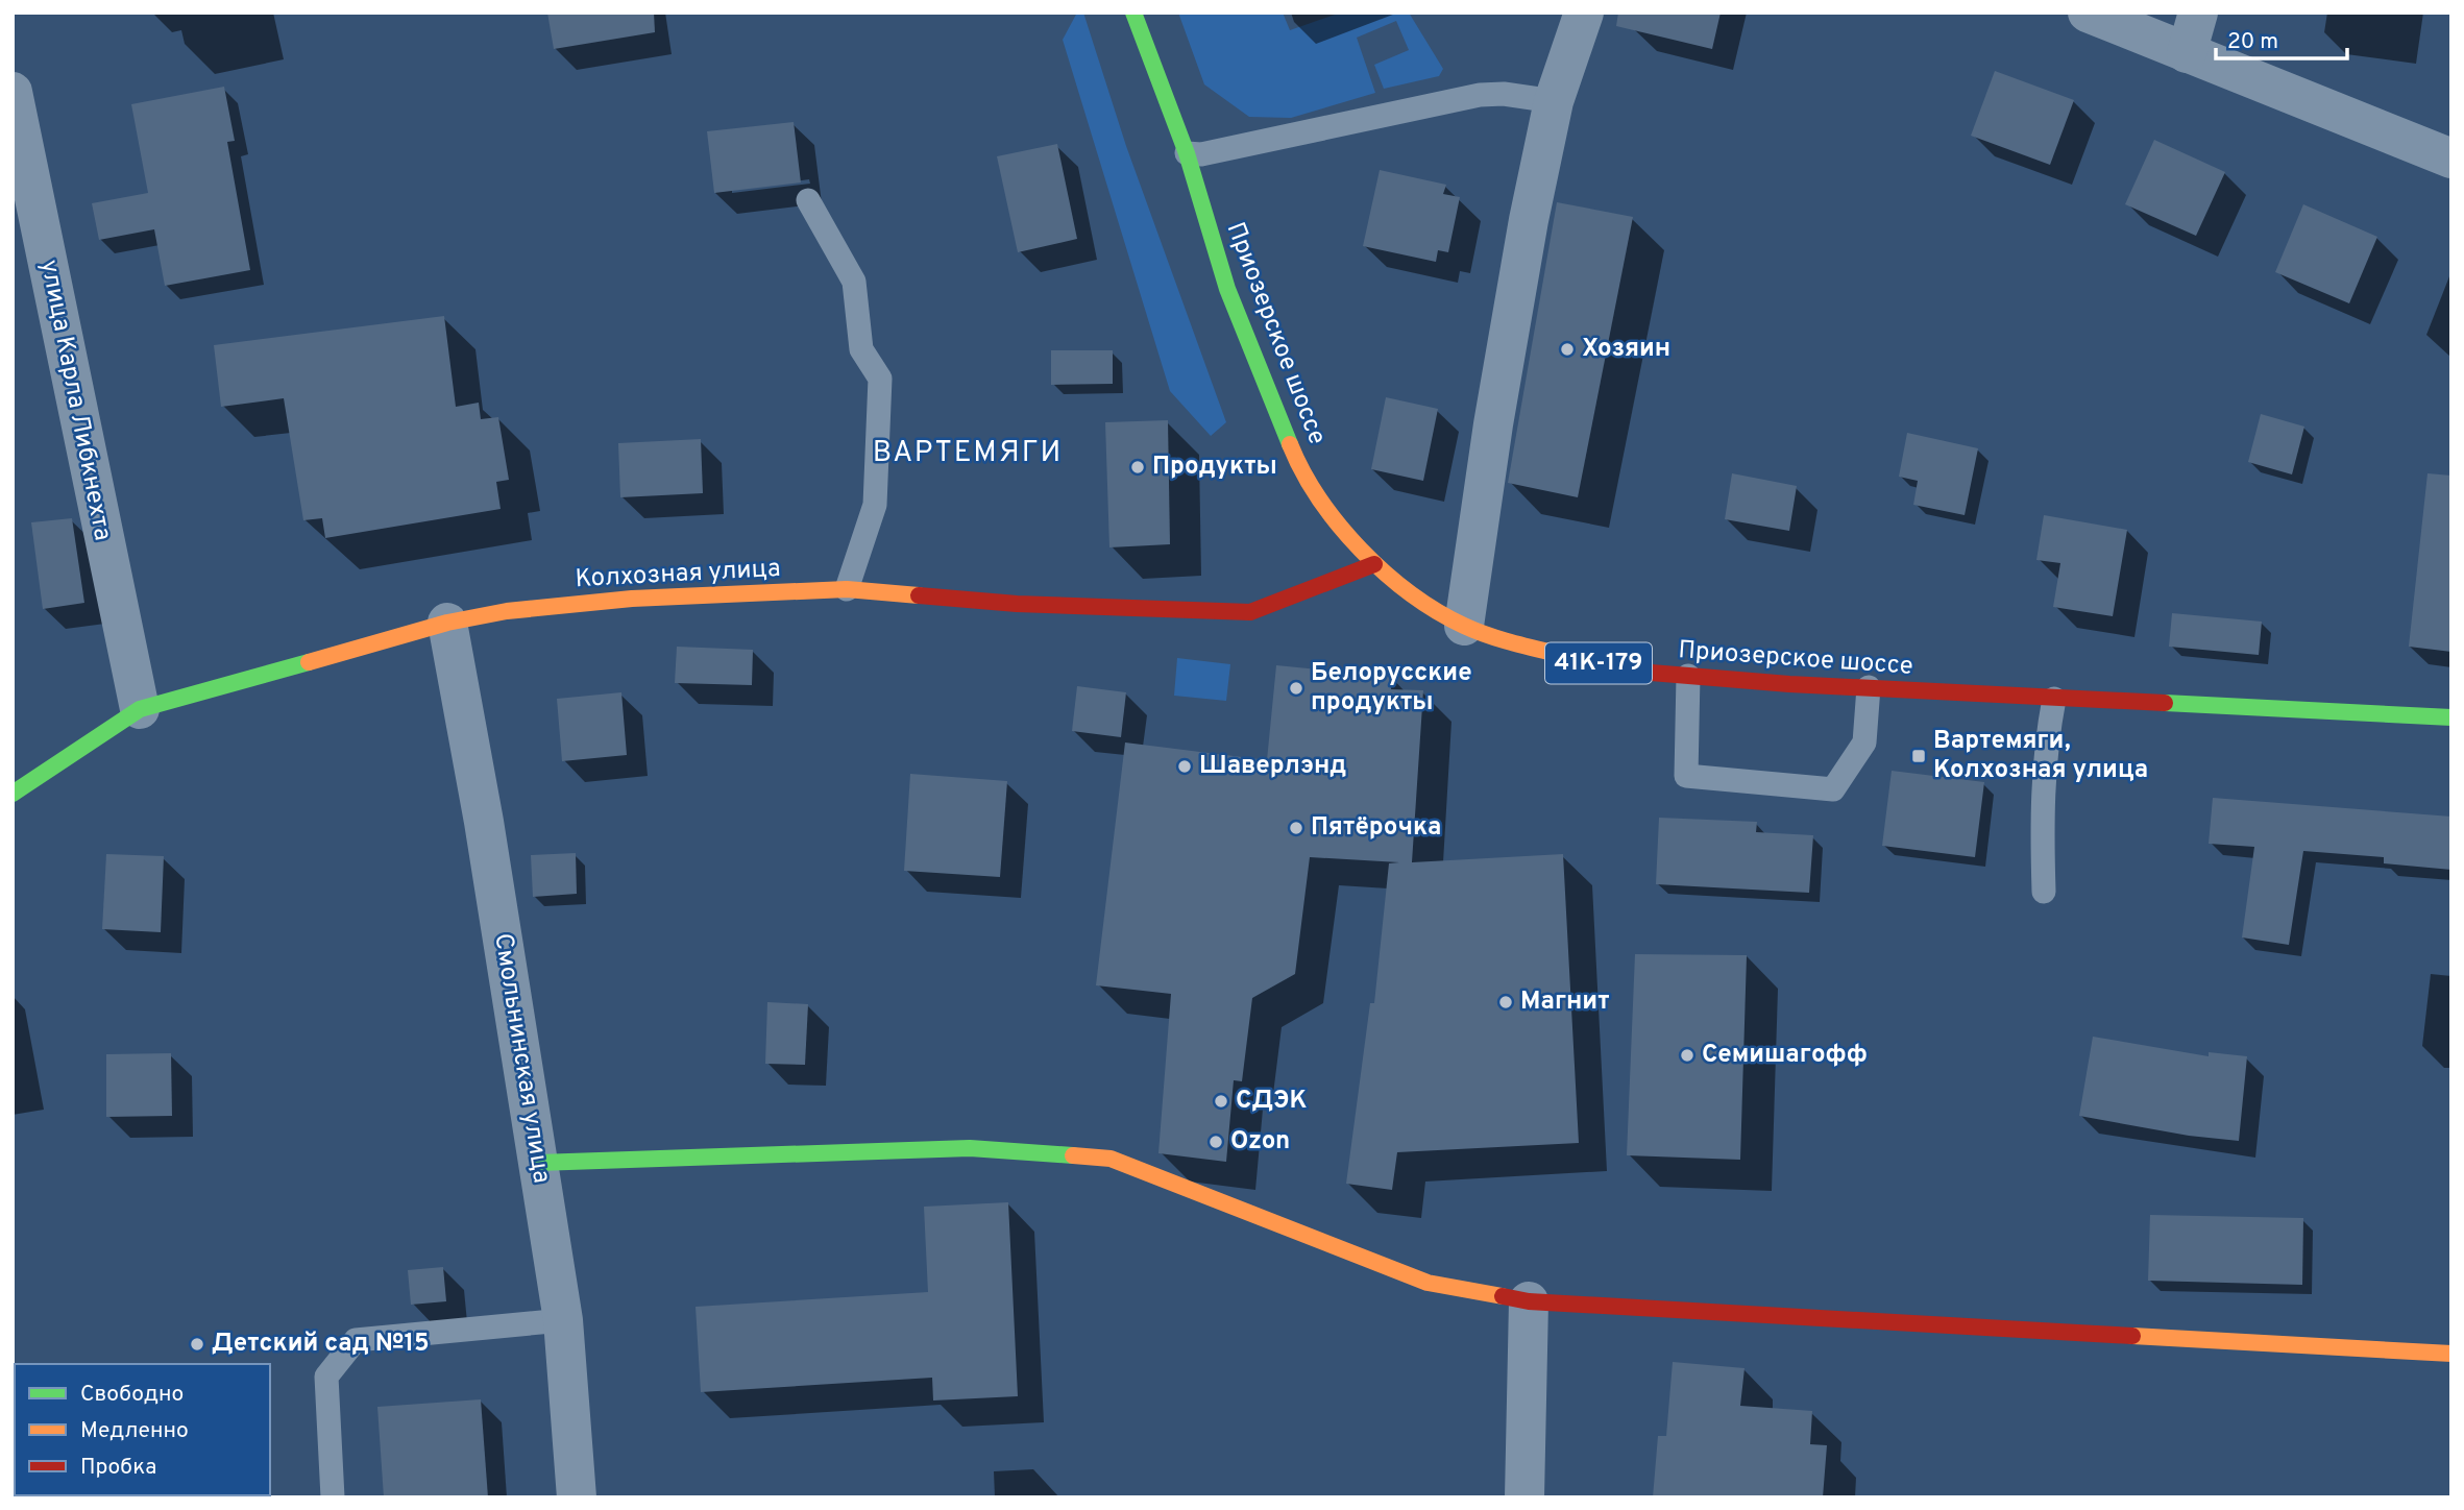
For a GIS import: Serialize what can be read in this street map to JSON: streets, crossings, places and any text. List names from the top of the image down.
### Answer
{
  "streets": {
    "street": [
      "Приозерское шоссе",
      "улица Карла Либкнехта",
      "Колхозная улица",
      "41К-179",
      "Смольнинская улица"
    ]
  },
  "crossings": [
    ["Приозерское шоссе", "Колхозная улица"],
    ["улица Карла Либкнехта", "Колхозная улица"],
    ["Колхозная улица", "Смольнинская улица"]
  ],
  "districts": ["ВАРТЕМЯГИ"],
  "places": {
    "other": [
      "Хозяин",
      "Продукты",
      "Белорусские продукты",
      "Шаверлэнд",
      "Пятёрочка",
      "Магнит",
      "Семишагофф",
      "СДЭК",
      "Ozon",
      "Детский сад №15"
    ],
    "transit": ["Вартемяги, Колхозная улица"]
  },
  "legend": ["Свободно", "Медленно", "Пробка"],
  "scale_bar": "20 m"
}
